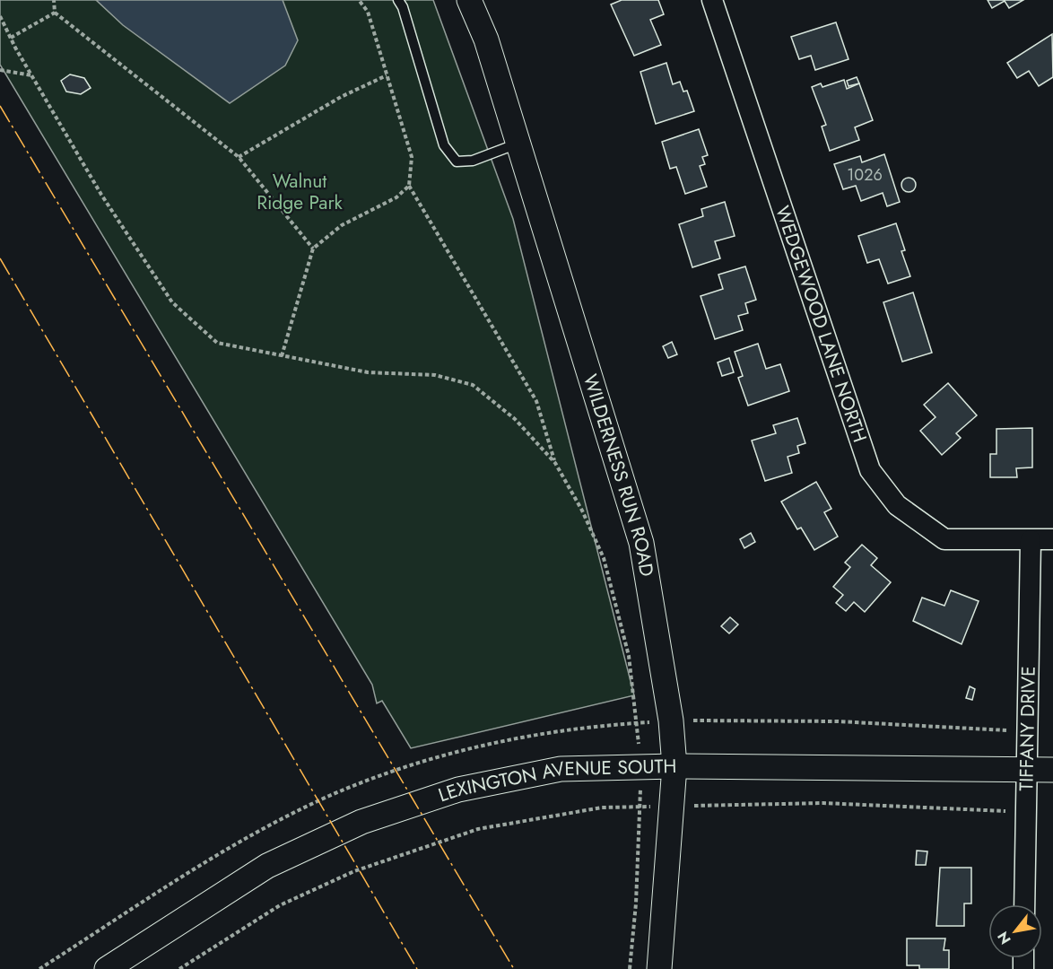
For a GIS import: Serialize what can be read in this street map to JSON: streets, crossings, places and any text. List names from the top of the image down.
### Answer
{
  "streets": {
    "street": [
      "WEDGEWOOD LANE NORTH",
      "WILDERNESS RUN ROAD",
      "TIFFANY DRIVE",
      "LEXINGTON AVENUE SOUTH"
    ]
  },
  "crossings": [
    ["WEDGEWOOD LANE NORTH", "TIFFANY DRIVE"],
    ["WILDERNESS RUN ROAD", "LEXINGTON AVENUE SOUTH"],
    ["TIFFANY DRIVE", "LEXINGTON AVENUE SOUTH"]
  ],
  "parks": ["Walnut Ridge Park"],
  "house_numbers": ["1026"],
  "north": "bottom left"
}
